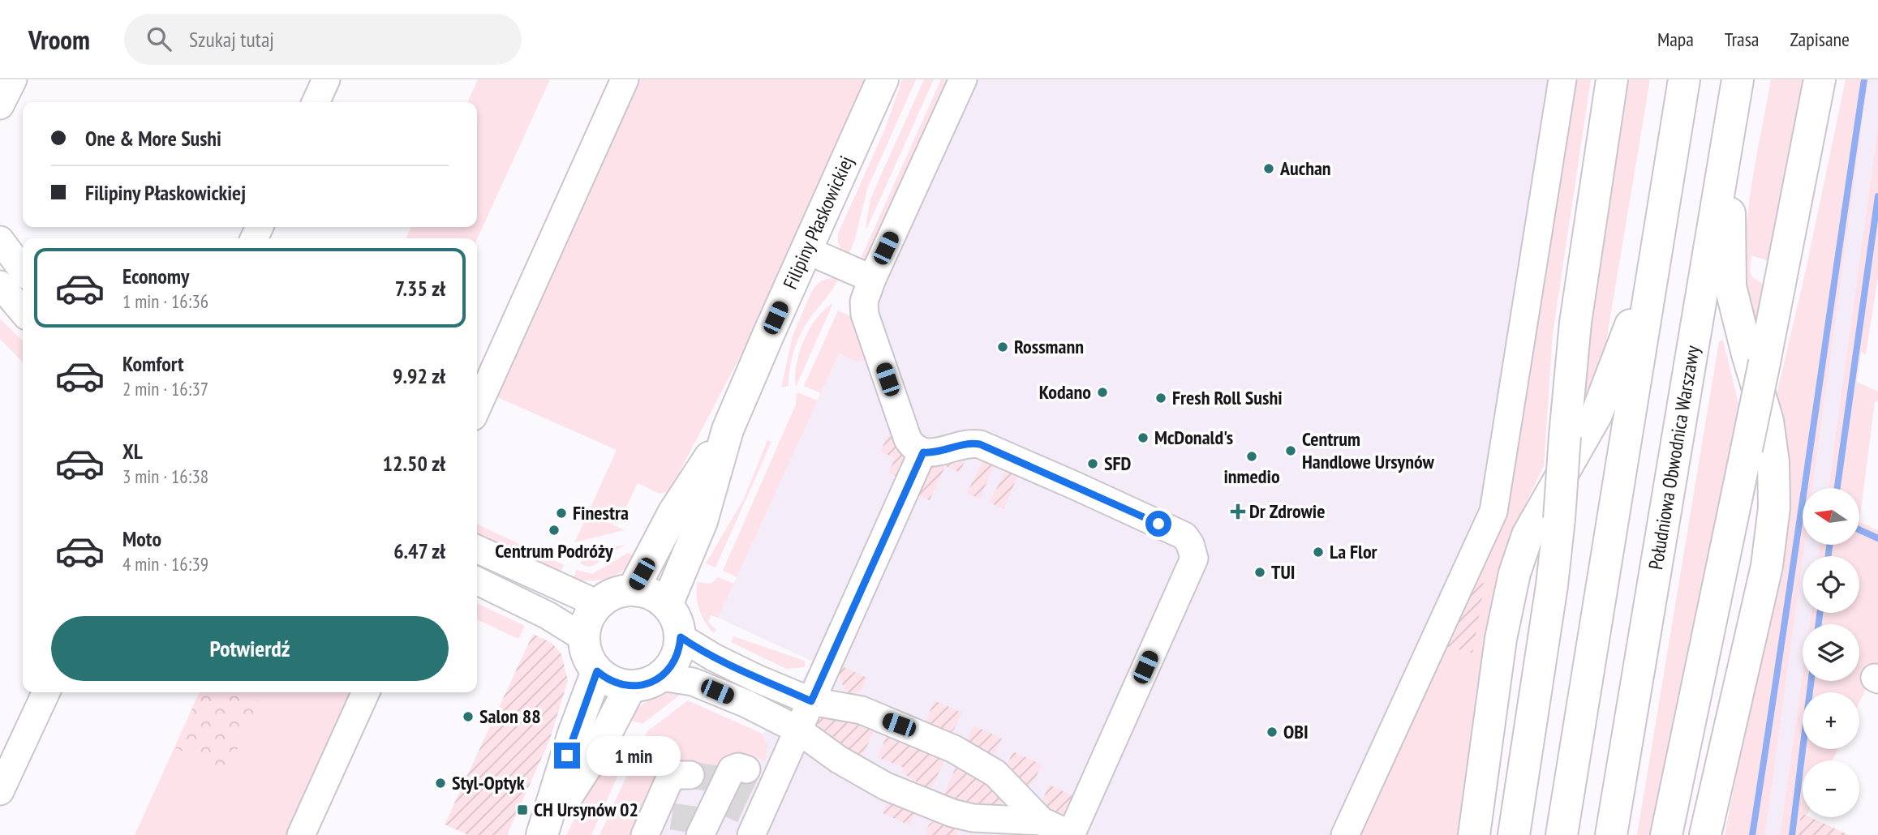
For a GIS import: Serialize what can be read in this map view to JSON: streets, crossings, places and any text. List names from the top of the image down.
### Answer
{
  "streets": {
    "main road": ["Filipiny Płaskowickiej", "Południowa Obwodnica Warszawy"]
  },
  "places": {
    "other": [
      "Auchan",
      "Rossmann",
      "Kodano",
      "Fresh Roll Sushi",
      "McDonald's",
      "Centrum Handlowe Ursynów",
      "inmedio",
      "SFD",
      "Finestra",
      "Centrum Podróży",
      "La Flor",
      "TUI",
      "Salon 88",
      "OBI",
      "Styl-Optyk"
    ],
    "health": ["Dr Zdrowie"],
    "transit": ["CH Ursynów 02"]
  },
  "north": "left",
  "page": {
    "header": "Vroom",
    "search": "Szukaj tutaj",
    "nav": ["Mapa", "Trasa", "Zapisane"],
    "banner": ["One & More Sushi", "Filipiny Płaskowickiej"],
    "list": [
      {
        "name": "Economy",
        "note": "1 min · 16:36",
        "value": "7.35 zł"
      },
      {
        "name": "Komfort",
        "note": "2 min · 16:37",
        "value": "9.92 zł"
      },
      {
        "name": "XL",
        "note": "3 min · 16:38",
        "value": "12.50 zł"
      },
      {
        "name": "Moto",
        "note": "4 min · 16:39",
        "value": "6.47 zł"
      }
    ],
    "map_buttons": ["+", "−"],
    "buttons": "Potwierdź",
    "bubble": "1 min"
  }
}
